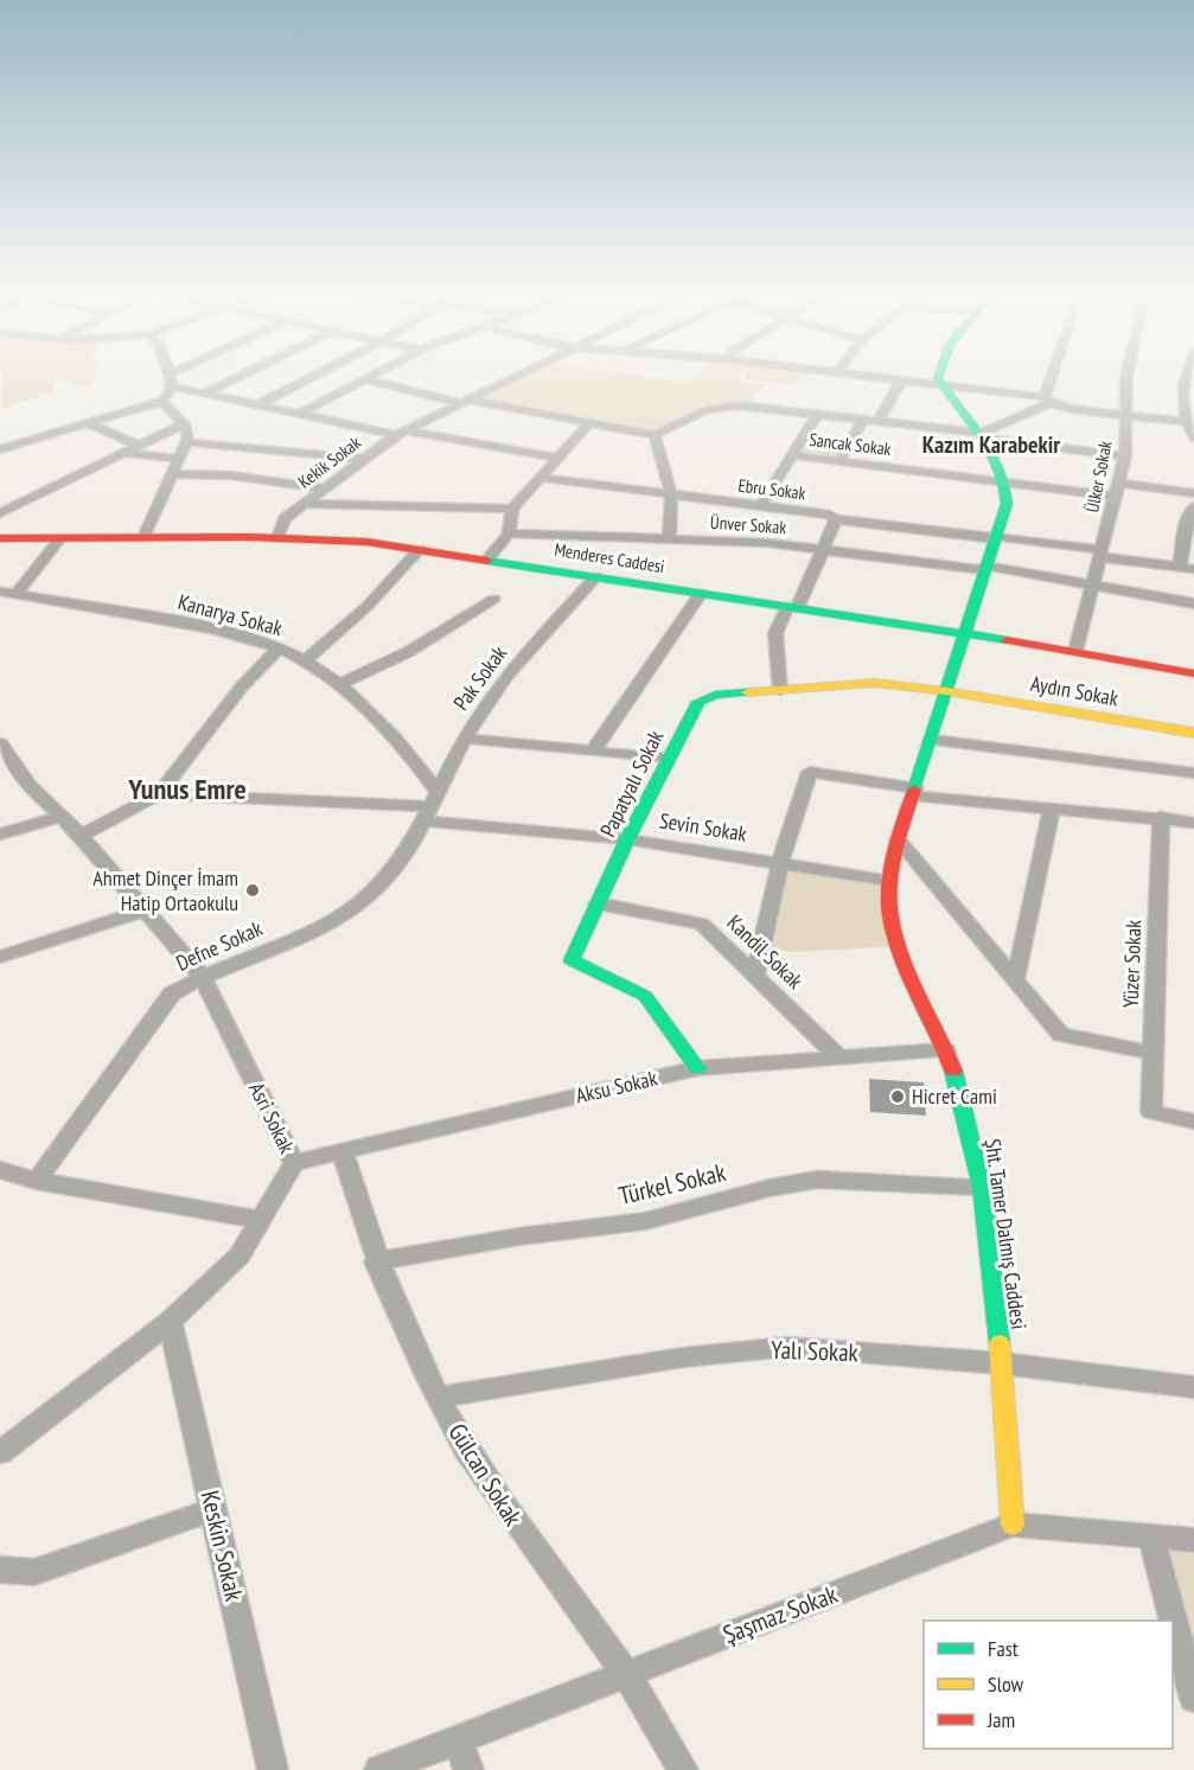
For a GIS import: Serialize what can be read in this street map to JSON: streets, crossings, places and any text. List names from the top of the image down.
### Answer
{
  "streets": {
    "street": [
      "Sancak Sokak",
      "Kekik Sokak",
      "Ülker Sokak",
      "Ebru Sokak",
      "Ünver Sokak",
      "Menderes Caddesi",
      "Kanarya Sokak",
      "Pak Sokak",
      "Aydın Sokak",
      "Papatyalı Sokak",
      "Sevin Sokak",
      "Defne Sokak",
      "Kandil Sokak",
      "Yüzer Sokak",
      "Aksu Sokak",
      "Asri Sokak",
      "Türkel Sokak",
      "Şht. Tamer Dalmış Caddesi",
      "Yalı Sokak",
      "Gülcan Sokak",
      "Keskin Sokak",
      "Şaşmaz Sokak"
    ]
  },
  "crossings": [
    ["Sancak Sokak", "Ülker Sokak"],
    ["Sancak Sokak", "Şht. Tamer Dalmış Caddesi"],
    ["Kekik Sokak", "Menderes Caddesi"],
    ["Ülker Sokak", "Ebru Sokak"],
    ["Ülker Sokak", "Ünver Sokak"],
    ["Ülker Sokak", "Menderes Caddesi"],
    ["Ebru Sokak", "Şht. Tamer Dalmış Caddesi"],
    ["Ünver Sokak", "Şht. Tamer Dalmış Caddesi"],
    ["Menderes Caddesi", "Pak Sokak"],
    ["Menderes Caddesi", "Şht. Tamer Dalmış Caddesi"],
    ["Kanarya Sokak", "Pak Sokak"],
    ["Pak Sokak", "Sevin Sokak"],
    ["Pak Sokak", "Defne Sokak"],
    ["Aydın Sokak", "Papatyalı Sokak"],
    ["Aydın Sokak", "Şht. Tamer Dalmış Caddesi"],
    ["Papatyalı Sokak", "Sevin Sokak"],
    ["Papatyalı Sokak", "Kandil Sokak"],
    ["Papatyalı Sokak", "Aksu Sokak"],
    ["Papatyalı Sokak", "Şht. Tamer Dalmış Caddesi"],
    ["Sevin Sokak", "Defne Sokak"],
    ["Sevin Sokak", "Şht. Tamer Dalmış Caddesi"],
    ["Defne Sokak", "Asri Sokak"],
    ["Kandil Sokak", "Aksu Sokak"],
    ["Aksu Sokak", "Asri Sokak"],
    ["Aksu Sokak", "Şht. Tamer Dalmış Caddesi"],
    ["Aksu Sokak", "Gülcan Sokak"],
    ["Asri Sokak", "Keskin Sokak"],
    ["Türkel Sokak", "Şht. Tamer Dalmış Caddesi"],
    ["Türkel Sokak", "Gülcan Sokak"],
    ["Şht. Tamer Dalmış Caddesi", "Yalı Sokak"],
    ["Şht. Tamer Dalmış Caddesi", "Şaşmaz Sokak"],
    ["Yalı Sokak", "Gülcan Sokak"],
    ["Gülcan Sokak", "Şaşmaz Sokak"]
  ],
  "districts": ["Kazım Karabekir", "Yunus Emre"],
  "places": ["Ahmet Dinçer İmam Hatip Ortaokulu", "Hicret Cami"],
  "legend": ["Fast", "Slow", "Jam"]
}
